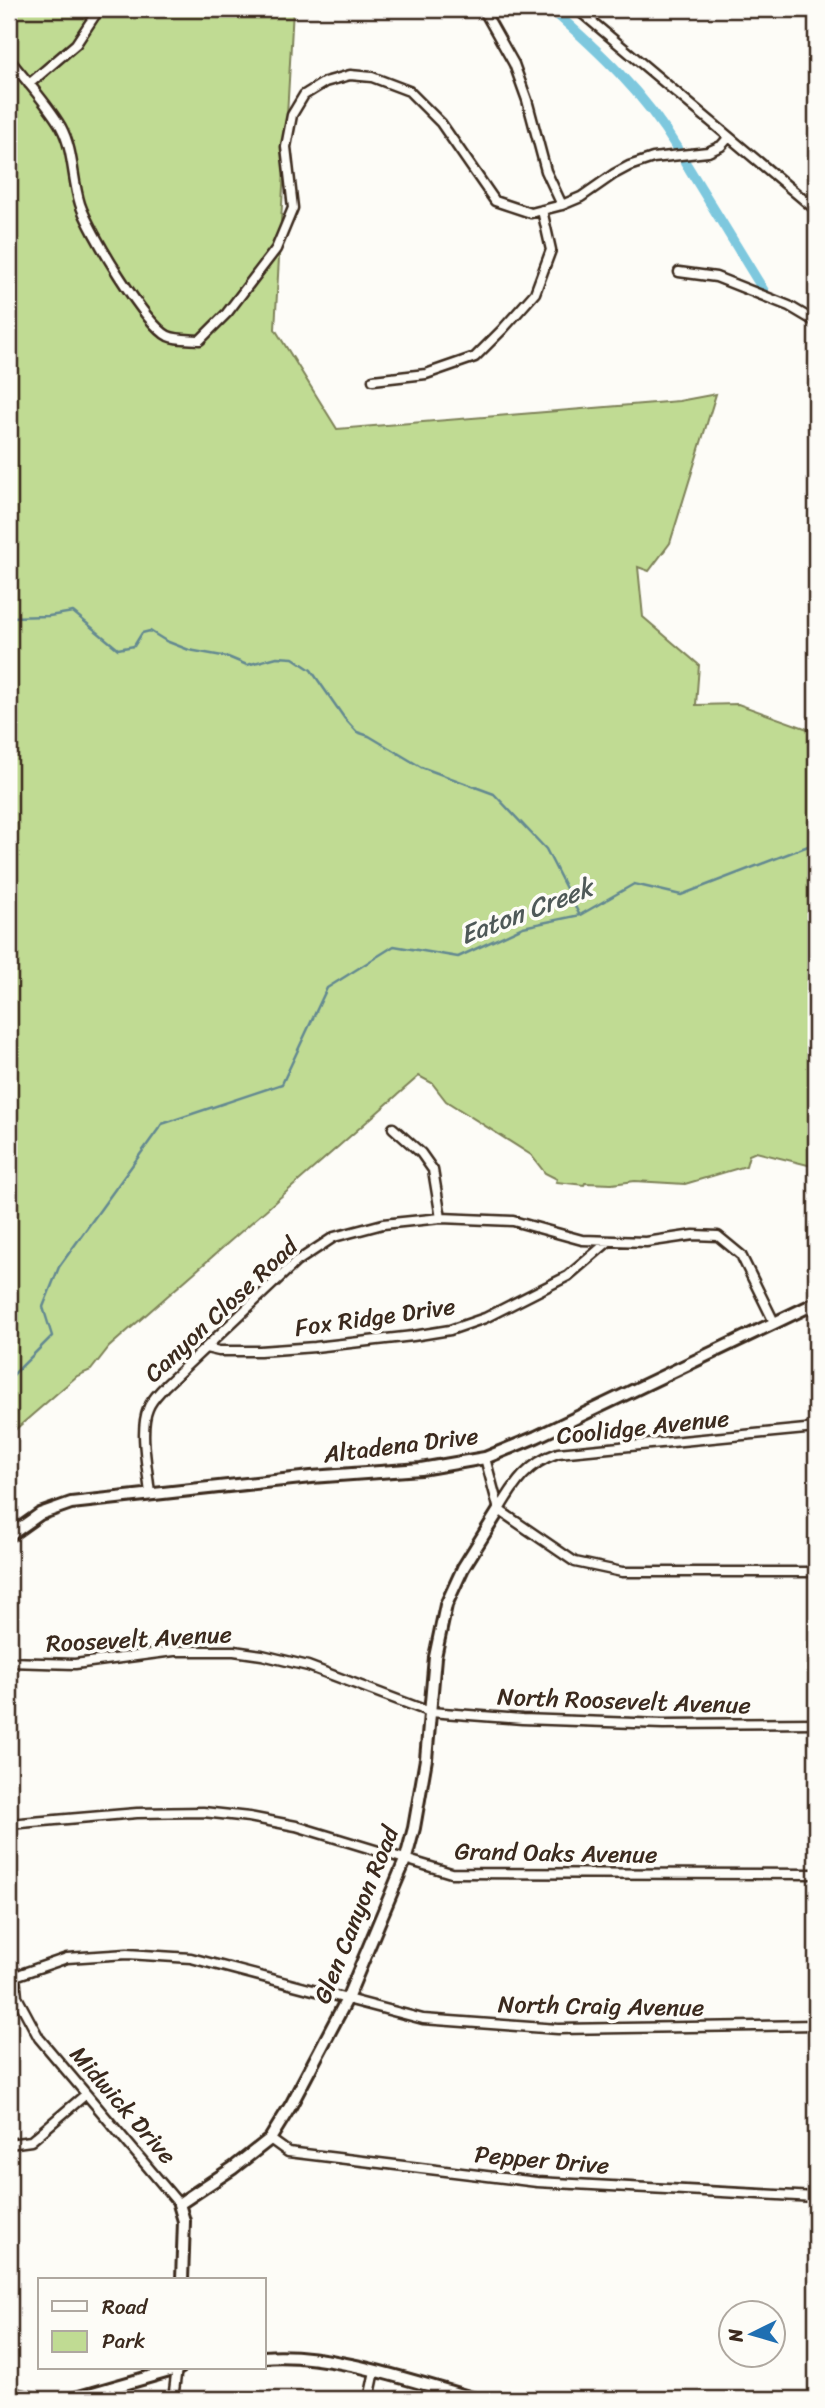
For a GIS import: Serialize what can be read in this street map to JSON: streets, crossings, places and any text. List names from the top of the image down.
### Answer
{
  "streets": {
    "street": [
      "Canyon Close Road",
      "Fox Ridge Drive",
      "Coolidge Avenue",
      "Altadena Drive",
      "Roosevelt Avenue",
      "North Roosevelt Avenue",
      "Grand Oaks Avenue",
      "Glen Canyon Road",
      "North Craig Avenue",
      "Midwick Drive",
      "Pepper Drive"
    ]
  },
  "crossings": [
    ["Canyon Close Road", "Fox Ridge Drive"],
    ["Canyon Close Road", "Altadena Drive"],
    ["Coolidge Avenue", "Glen Canyon Road"],
    ["Roosevelt Avenue", "North Roosevelt Avenue"],
    ["Roosevelt Avenue", "Glen Canyon Road"],
    ["North Roosevelt Avenue", "Glen Canyon Road"],
    ["Grand Oaks Avenue", "Glen Canyon Road"],
    ["Glen Canyon Road", "North Craig Avenue"],
    ["Glen Canyon Road", "Midwick Drive"],
    ["Glen Canyon Road", "Pepper Drive"],
    ["North Craig Avenue", "Midwick Drive"]
  ],
  "water": ["Eaton Creek"],
  "legend": ["Road", "Park"],
  "north": "left"
}
